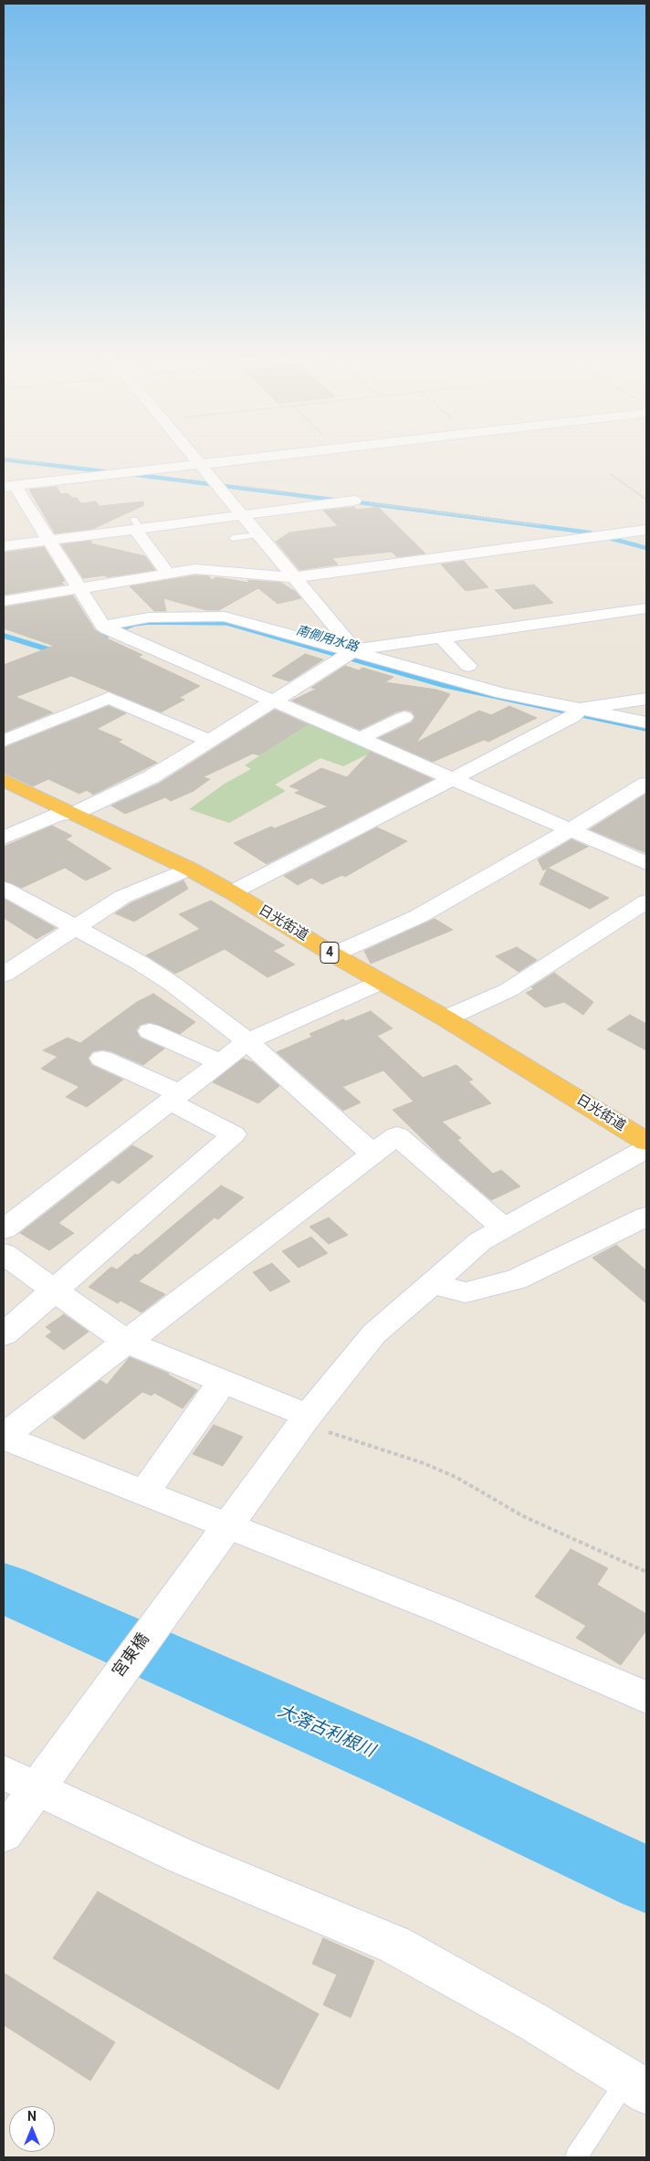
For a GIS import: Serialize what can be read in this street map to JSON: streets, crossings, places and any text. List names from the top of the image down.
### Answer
{
  "streets": {
    "highway": ["日光街道", "4"],
    "street": ["宮東橋"]
  },
  "water": ["南側用水路", "大落古利根川"],
  "north": "top"
}
